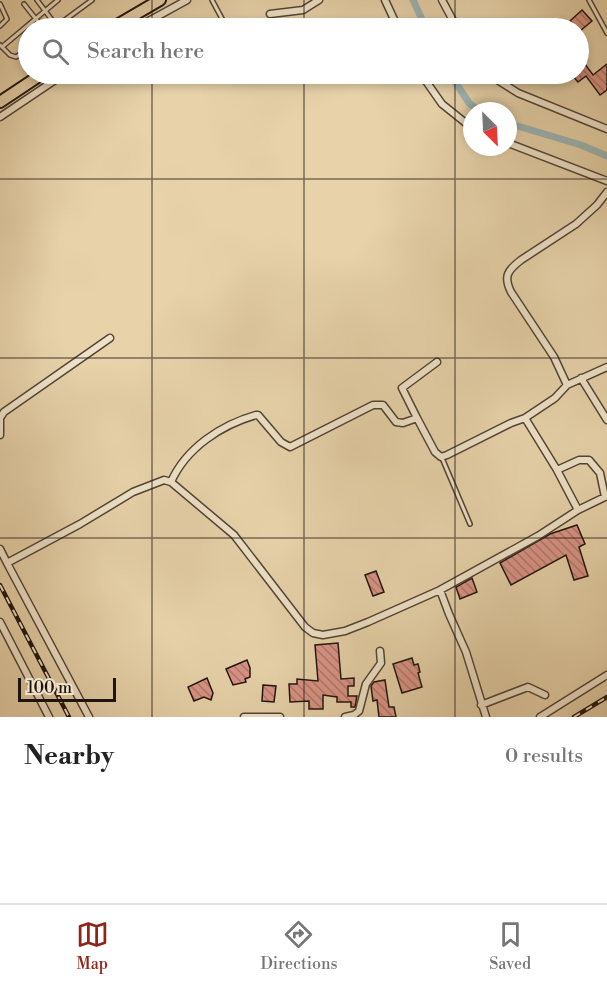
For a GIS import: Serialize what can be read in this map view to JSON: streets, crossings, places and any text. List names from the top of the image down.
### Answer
{
  "scale_bar": "100 m",
  "north": "bottom right",
  "page": {
    "search": "Search here",
    "scale": "100 m",
    "heading": ["Nearby", "0 results"],
    "nav": ["Map", "Directions", "Saved"]
  }
}
